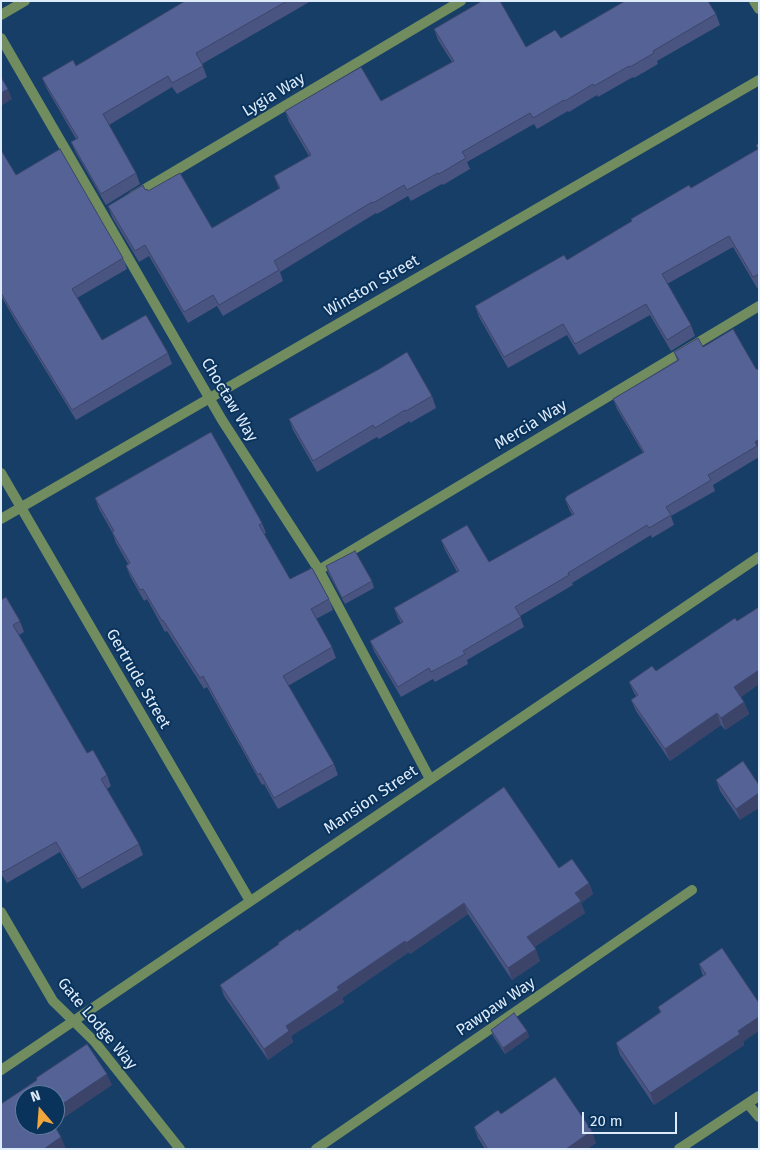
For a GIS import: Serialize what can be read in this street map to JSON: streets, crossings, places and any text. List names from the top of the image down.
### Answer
{
  "streets": {
    "street": [
      "Lygia Way",
      "Winston Street",
      "Choctaw Way",
      "Mercia Way",
      "Gertrude Street",
      "Mansion Street",
      "Pawpaw Way",
      "Gate Lodge Way"
    ]
  },
  "crossings": [
    ["Winston Street", "Choctaw Way"],
    ["Winston Street", "Gertrude Street"],
    ["Choctaw Way", "Mercia Way"],
    ["Choctaw Way", "Mansion Street"],
    ["Gertrude Street", "Mansion Street"],
    ["Mansion Street", "Gate Lodge Way"]
  ],
  "scale_bar": "20 m",
  "north": "top"
}
